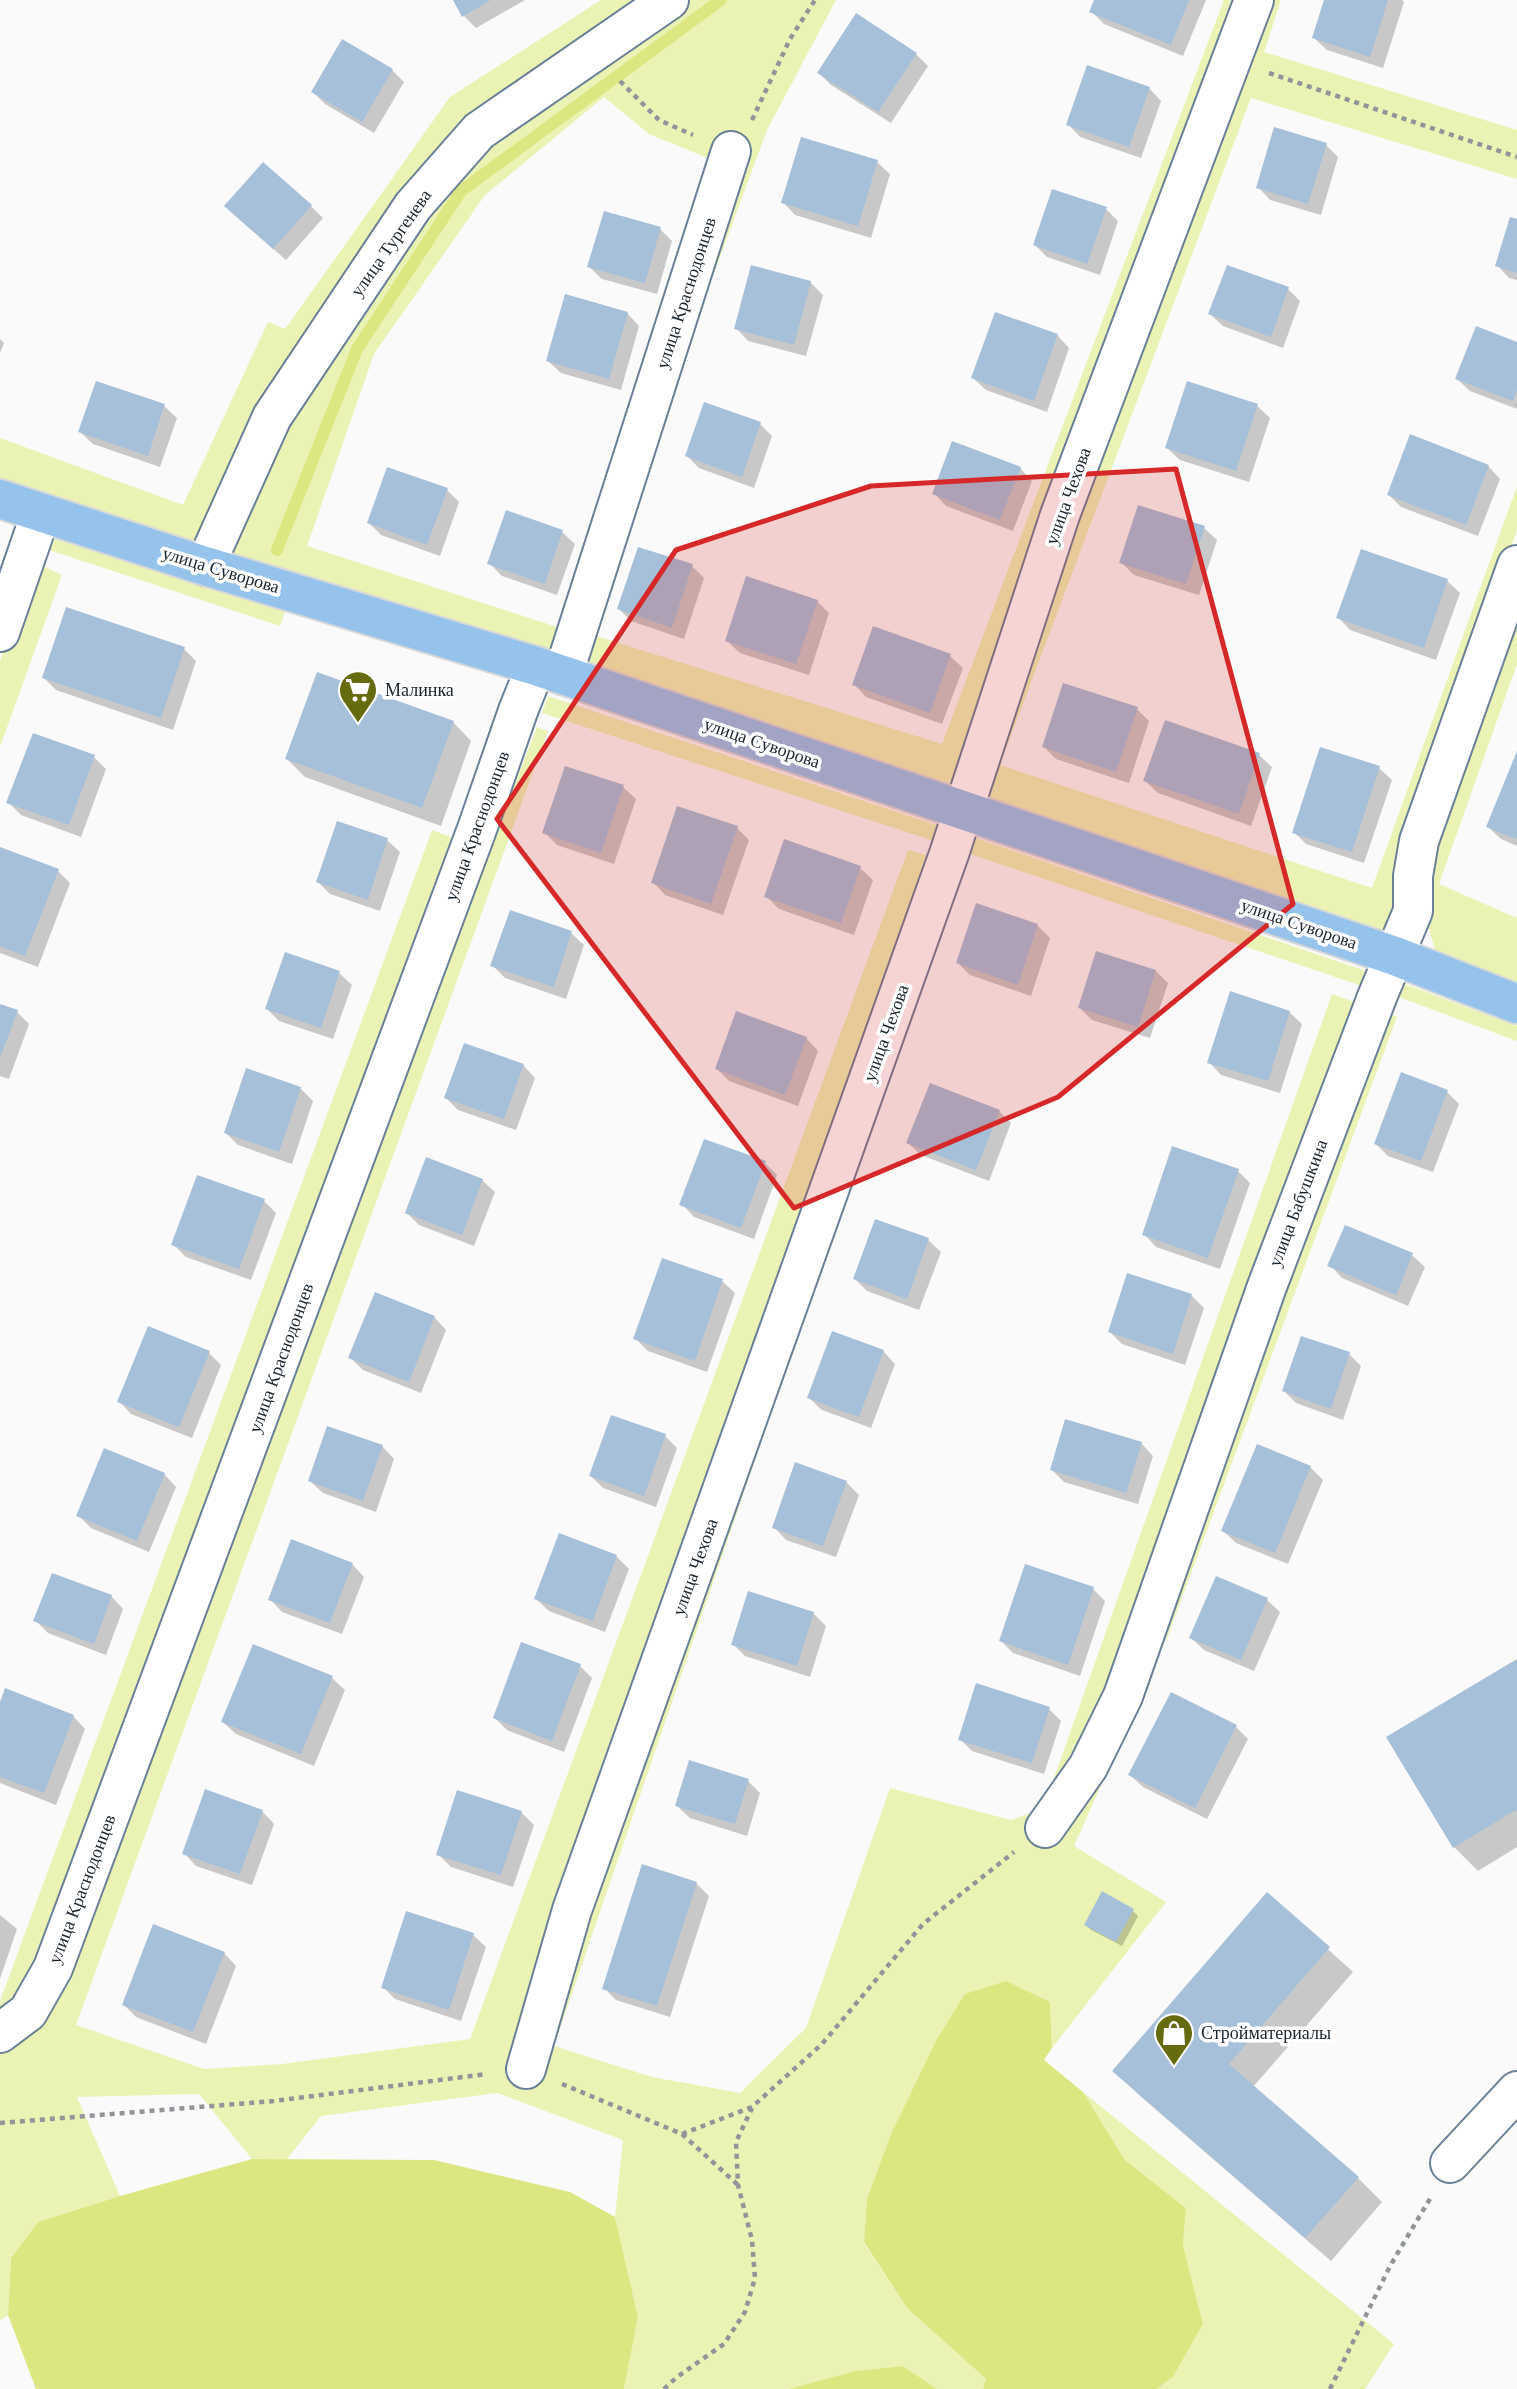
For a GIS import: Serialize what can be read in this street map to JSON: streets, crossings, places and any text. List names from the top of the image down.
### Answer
{
  "streets": {
    "main road": ["улица Суворова"],
    "street": [
      "улица Тургенева",
      "улица Краснодонцев",
      "улица Чехова",
      "улица Бабушкина"
    ]
  },
  "crossings": [
    ["улица Тургенева", "улица Суворова"],
    ["улица Краснодонцев", "улица Суворова"],
    ["улица Чехова", "улица Суворова"],
    ["улица Суворова", "улица Бабушкина"]
  ],
  "places": {
    "supermarket": ["Малинка"],
    "shop": ["Стройматериалы"]
  }
}
